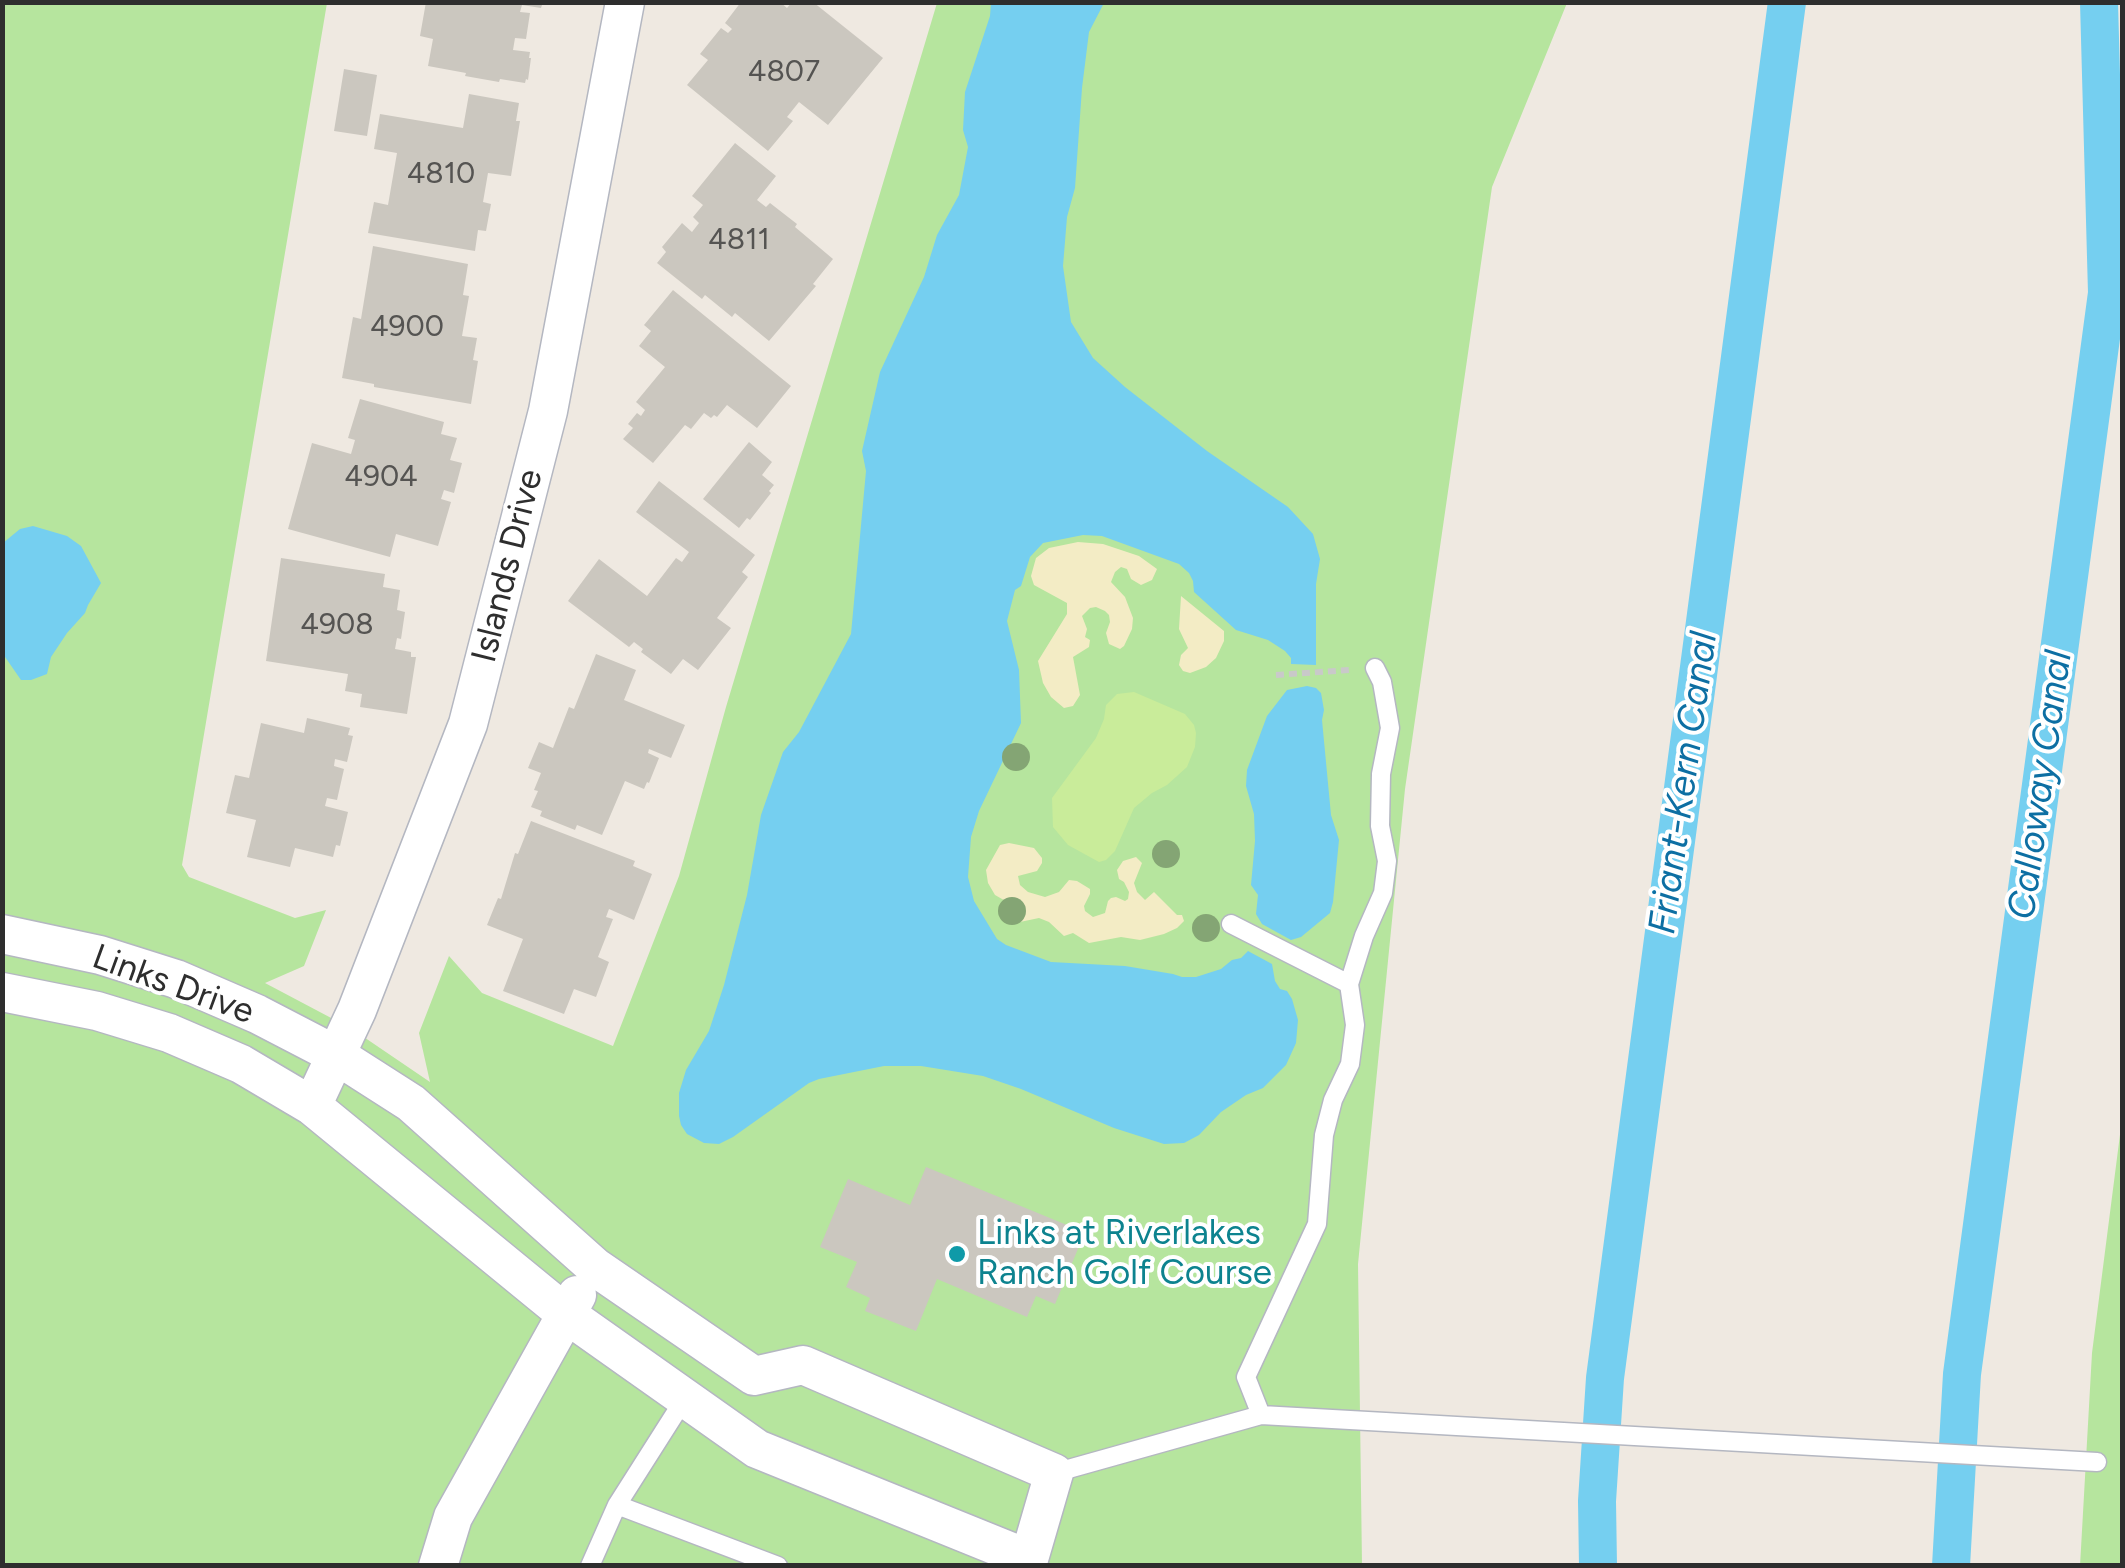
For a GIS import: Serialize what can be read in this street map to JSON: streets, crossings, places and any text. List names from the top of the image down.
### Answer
{
  "streets": {
    "street": ["Islands Drive", "Links Drive"]
  },
  "crossings": [
    ["Islands Drive", "Links Drive"]
  ],
  "water": ["Friant-Kern Canal", "Calloway Canal"],
  "places": ["Links at Riverlakes Ranch Golf Course"],
  "house_numbers": [
    "4807",
    "4810",
    "4811",
    "4900",
    "4904",
    "4908"
  ]
}
